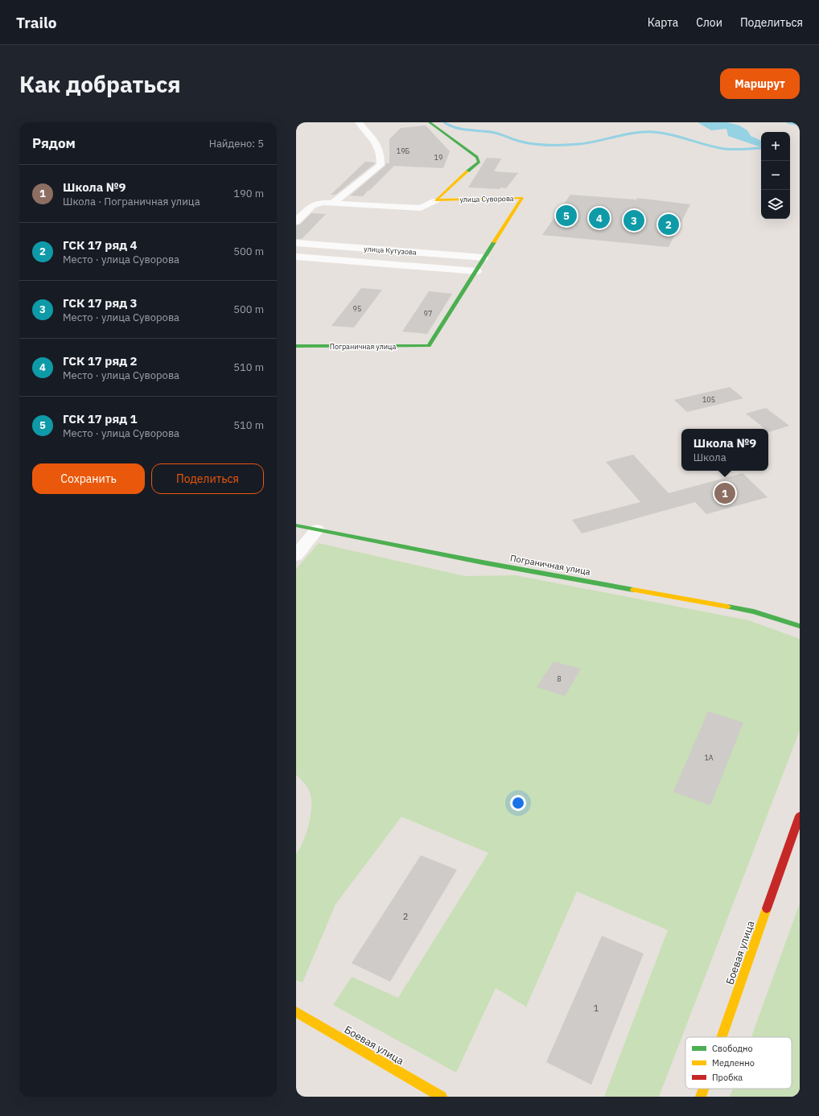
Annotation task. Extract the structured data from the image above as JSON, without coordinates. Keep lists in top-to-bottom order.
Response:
{
  "streets": {
    "street": [
      "улица Суворова",
      "улица Кутузова",
      "Пограничная улица",
      "Боевая улица"
    ]
  },
  "crossings": [
    ["улица Суворова", "улица Кутузова"],
    ["улица Суворова", "Пограничная улица"]
  ],
  "house_numbers": [
    "19Б",
    "19",
    "95",
    "97",
    "105",
    "8",
    "1А",
    "2",
    "1"
  ],
  "legend": ["Свободно", "Медленно", "Пробка"],
  "page": {
    "header": "Trailo",
    "nav": ["Карта", "Слои", "Поделиться"],
    "buttons": [
      "Маршрут",
      ["Сохранить", "Поделиться"]
    ],
    "title": "Как добраться",
    "heading": ["Рядом", "Найдено: 5"],
    "map_buttons": ["+", "−"],
    "list": [
      {
        "mark": "1",
        "name": "Школа №9",
        "note": "Школа · Пограничная улица",
        "value": "190 m"
      },
      {
        "mark": "2",
        "name": "ГСК 17 ряд 4",
        "note": "Место · улица Суворова",
        "value": "500 m"
      },
      {
        "mark": "3",
        "name": "ГСК 17 ряд 3",
        "note": "Место · улица Суворова",
        "value": "500 m"
      },
      {
        "mark": "4",
        "name": "ГСК 17 ряд 2",
        "note": "Место · улица Суворова",
        "value": "510 m"
      },
      {
        "mark": "5",
        "name": "ГСК 17 ряд 1",
        "note": "Место · улица Суворова",
        "value": "510 m"
      }
    ],
    "pins": [
      "5",
      "4",
      "3",
      "2",
      "1"
    ],
    "popup": ["Школа №9", "Школа"]
  }
}
